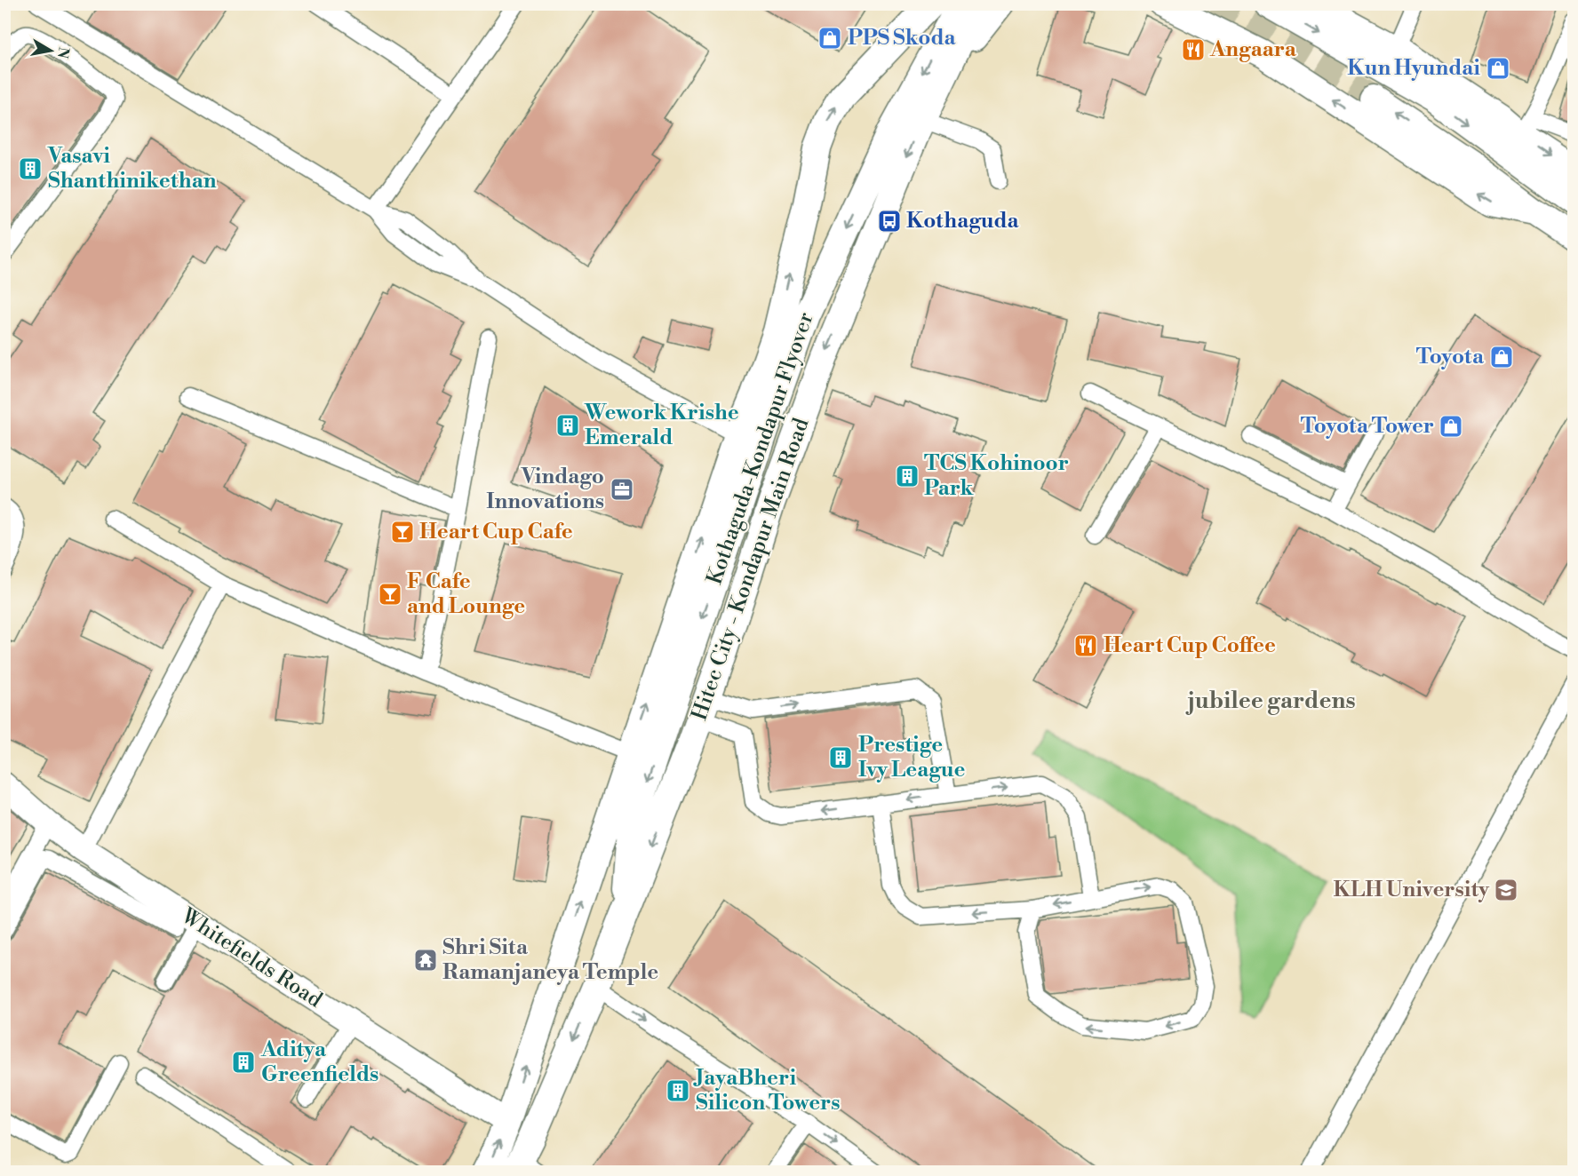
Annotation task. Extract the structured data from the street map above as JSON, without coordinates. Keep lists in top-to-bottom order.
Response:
{
  "streets": {
    "main road": ["Kothaguda-Kondapur Flyover", "Hitec City - Kondapur Main Road"],
    "street": ["Whitefields Road"]
  },
  "crossings": [
    ["Kothaguda-Kondapur Flyover", "Hitec City - Kondapur Main Road"]
  ],
  "districts": ["jubilee gardens"],
  "places": {
    "shop": [
      "PPS Skoda",
      "Kun Hyundai",
      "Toyota",
      "Toyota Tower"
    ],
    "restaurant": ["Angaara", "Heart Cup Coffee"],
    "building": [
      "Vasavi Shanthinikethan",
      "Wework Krishe Emerald",
      "TCS Kohinoor Park",
      "Prestige Ivy League",
      "Aditya Greenfields",
      "JayaBheri Silicon Towers"
    ],
    "bus stop": ["Kothaguda"],
    "office": ["Vindago Innovations"],
    "bar": ["Heart Cup Cafe", "F Cafe and Lounge"],
    "school or university": ["KLH University"],
    "temple": ["Shri Sita Ramanjaneya Temple"]
  },
  "north": "right"
}
